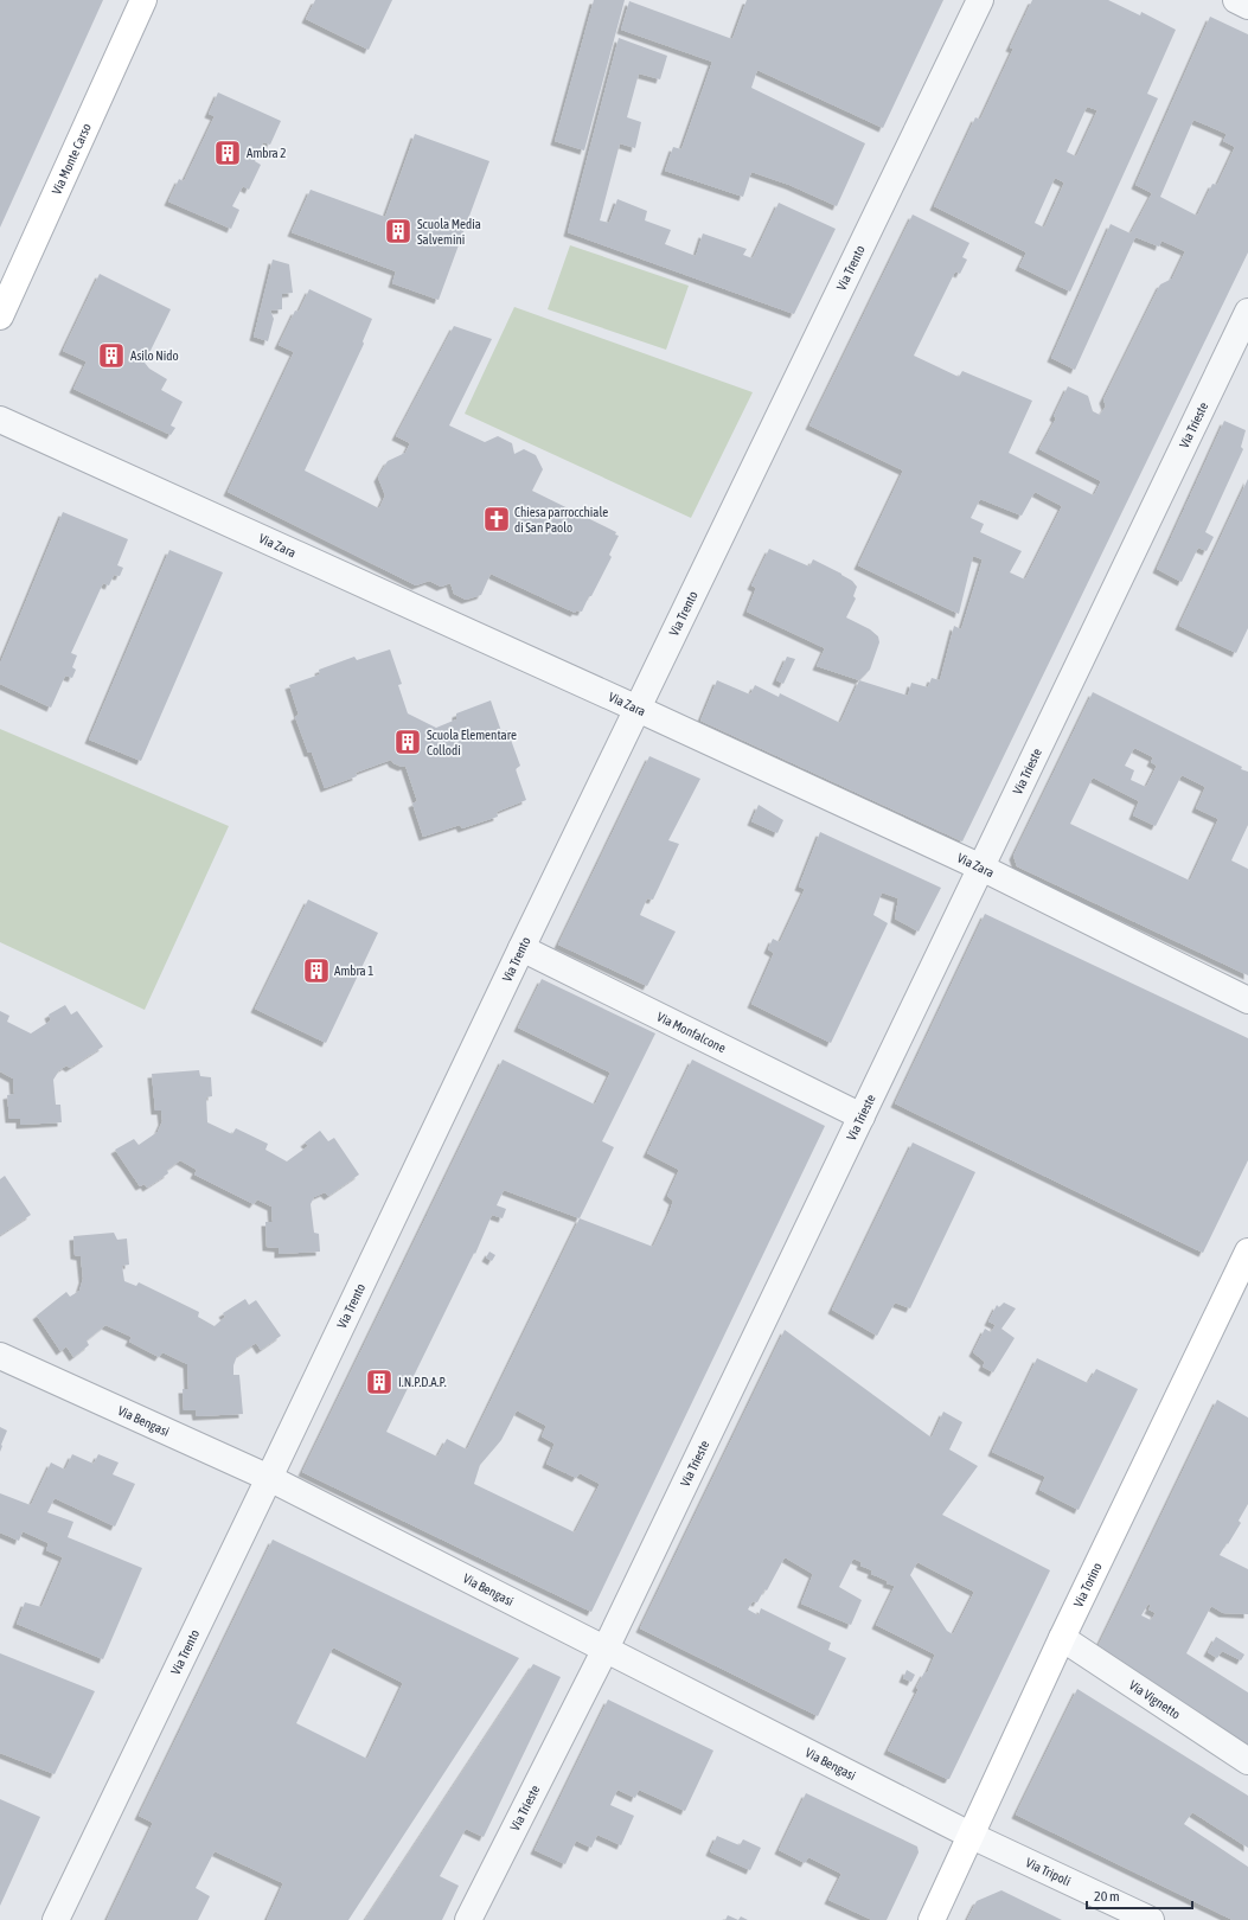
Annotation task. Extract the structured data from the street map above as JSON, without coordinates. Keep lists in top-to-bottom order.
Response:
{
  "streets": {
    "street": [
      "Via Monte Carso",
      "Via Trento",
      "Via Trieste",
      "Via Zara",
      "Via Monfalcone",
      "Via Bengasi",
      "Via Torino",
      "Via Vignetto",
      "Via Tripoli"
    ]
  },
  "crossings": [
    ["Via Trento", "Via Zara"],
    ["Via Trento", "Via Monfalcone"],
    ["Via Trento", "Via Bengasi"],
    ["Via Trieste", "Via Zara"],
    ["Via Trieste", "Via Monfalcone"],
    ["Via Trieste", "Via Bengasi"],
    ["Via Bengasi", "Via Torino"],
    ["Via Bengasi", "Via Tripoli"],
    ["Via Torino", "Via Vignetto"],
    ["Via Torino", "Via Tripoli"]
  ],
  "places": {
    "building": [
      "Ambra 2",
      "Scuola Media Salvemini",
      "Asilo Nido",
      "Scuola Elementare Collodi",
      "Ambra 1",
      "I.N.P.D.A.P."
    ],
    "church": ["Chiesa parrocchiale di San Paolo"]
  },
  "scale_bar": "20 m"
}
